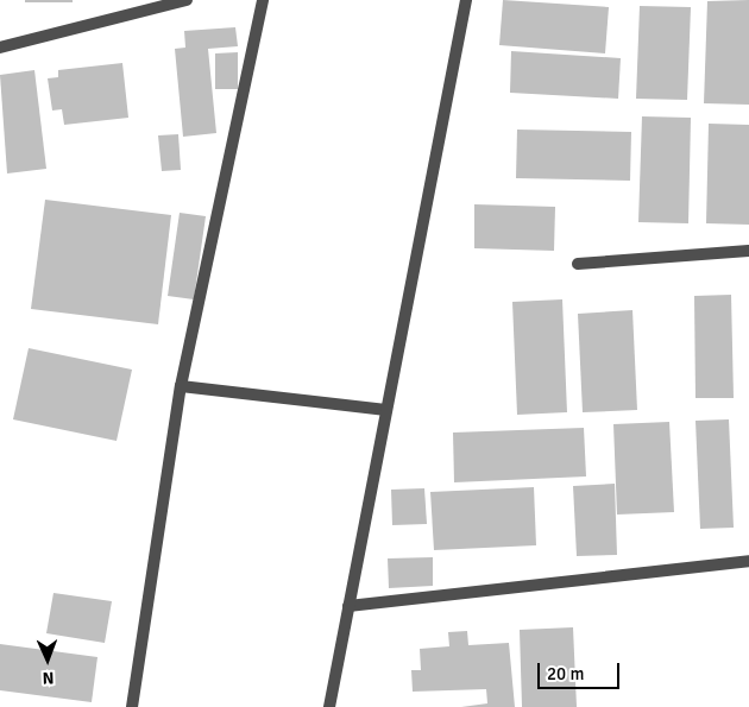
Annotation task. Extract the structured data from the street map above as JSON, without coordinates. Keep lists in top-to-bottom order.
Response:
{
  "scale_bar": "20 m",
  "north": "bottom"
}
